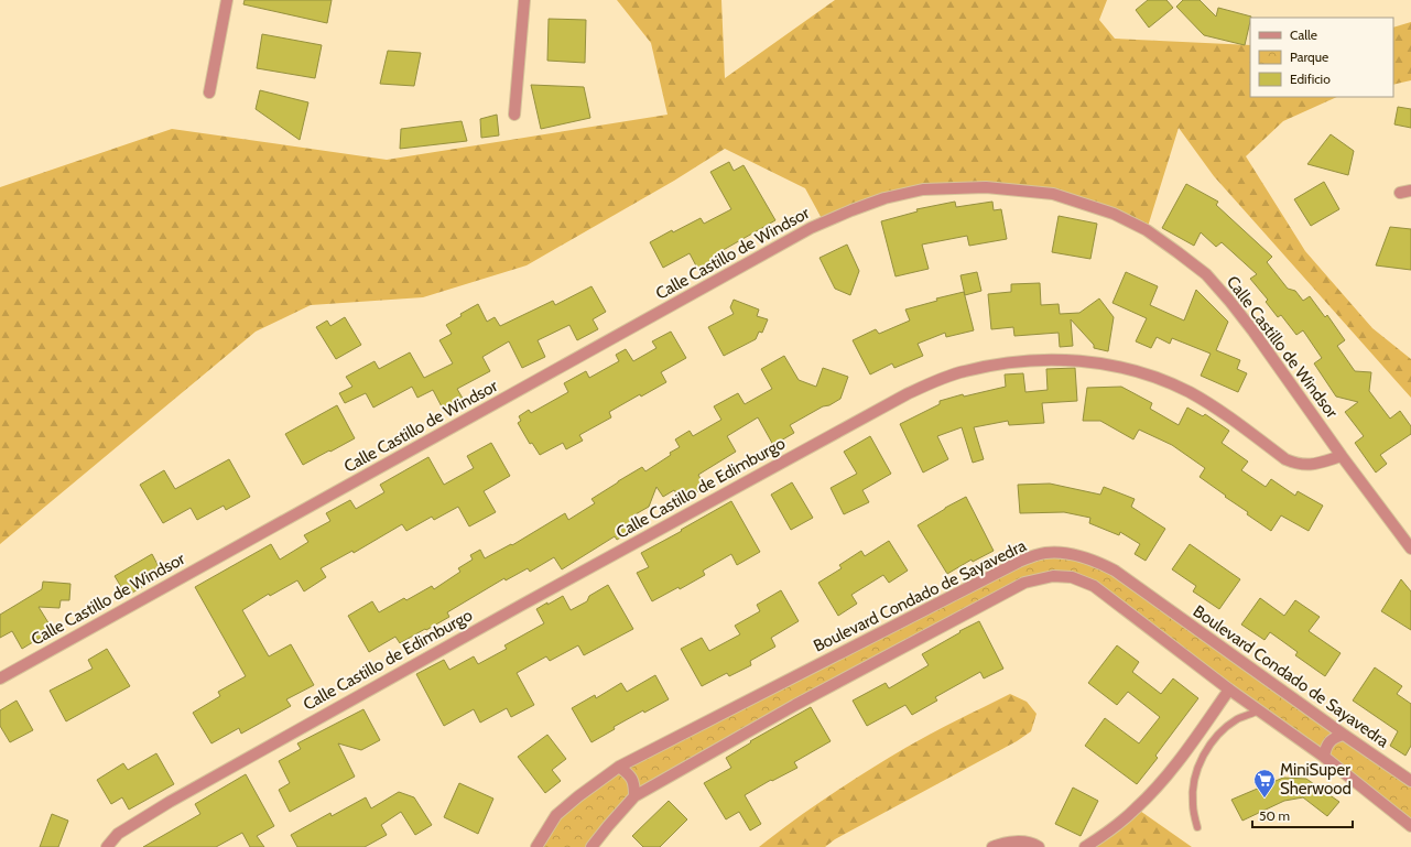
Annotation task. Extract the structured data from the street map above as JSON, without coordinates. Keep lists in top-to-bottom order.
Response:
{
  "streets": {
    "street": ["Calle Castillo de Windsor", "Calle Castillo de Edimburgo", "Boulevard Condado de Sayavedra"]
  },
  "crossings": [
    ["Calle Castillo de Windsor", "Calle Castillo de Edimburgo"]
  ],
  "places": {
    "supermarket": ["MiniSuper Sherwood"]
  },
  "legend": ["Calle", "Parque", "Edificio"],
  "scale_bar": "50 m"
}
